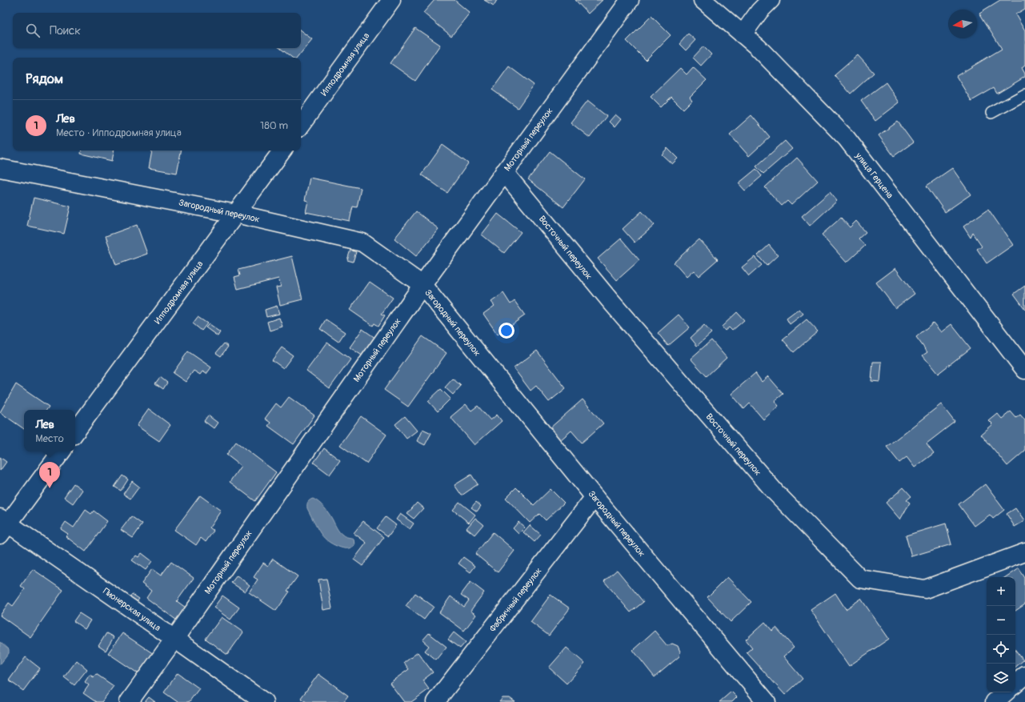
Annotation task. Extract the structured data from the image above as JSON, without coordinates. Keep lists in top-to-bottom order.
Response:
{
  "streets": {
    "street": [
      "Ипподромная улица",
      "Моторный переулок",
      "улица Герцена",
      "Загородный переулок",
      "Восточный переулок",
      "Фабричный переулок",
      "Пионерская улица"
    ]
  },
  "crossings": [
    ["Ипподромная улица", "Загородный переулок"],
    ["Моторный переулок", "Загородный переулок"],
    ["Моторный переулок", "Восточный переулок"],
    ["Моторный переулок", "Пионерская улица"],
    ["Загородный переулок", "Фабричный переулок"]
  ],
  "north": "left",
  "page": {
    "search": "Поиск",
    "heading": "Рядом",
    "list": [
      {
        "mark": "1",
        "name": "Лев",
        "note": "Место · Ипподромная улица",
        "value": "180 m"
      }
    ],
    "popup": ["Лев", "Место"],
    "pins": "1",
    "map_buttons": ["+", "−"]
  }
}
